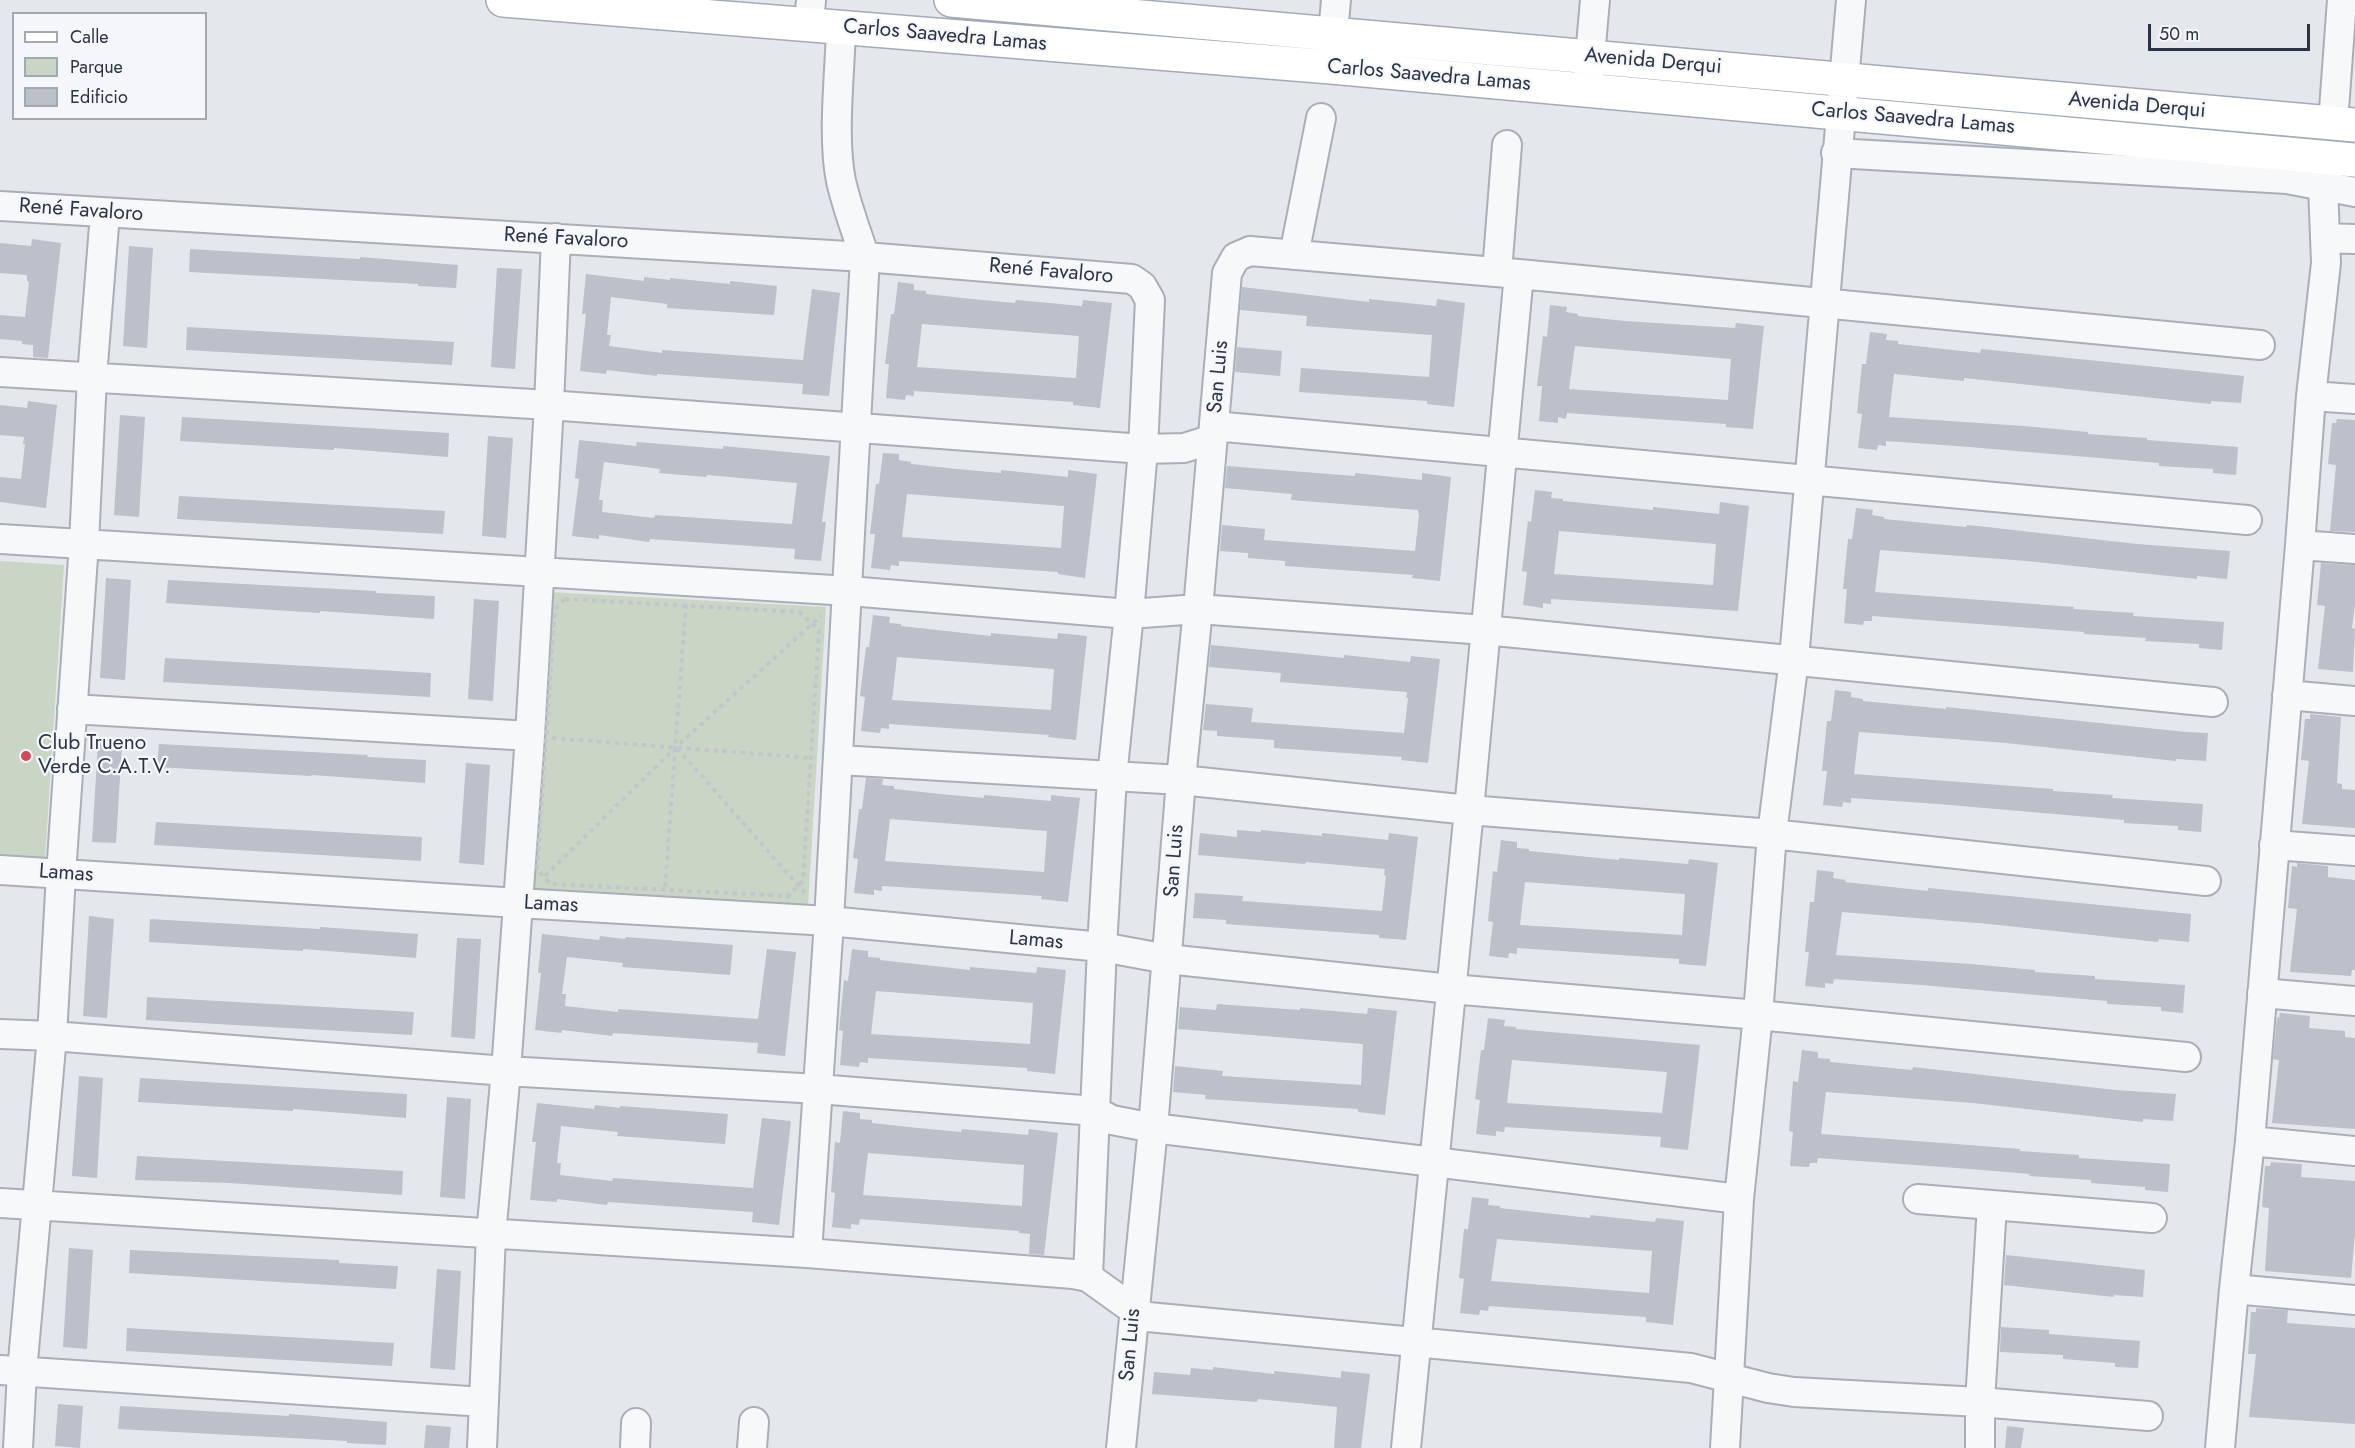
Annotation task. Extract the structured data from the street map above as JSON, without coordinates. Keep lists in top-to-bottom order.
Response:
{
  "streets": {
    "main road": ["Carlos Saavedra Lamas", "Avenida Derqui"],
    "street": ["René Favaloro", "San Luis", "Lamas"]
  },
  "crossings": [
    ["San Luis", "Lamas"]
  ],
  "places": ["Club Trueno Verde C.A.T.V."],
  "legend": ["Calle", "Parque", "Edificio"],
  "scale_bar": "50 m"
}
